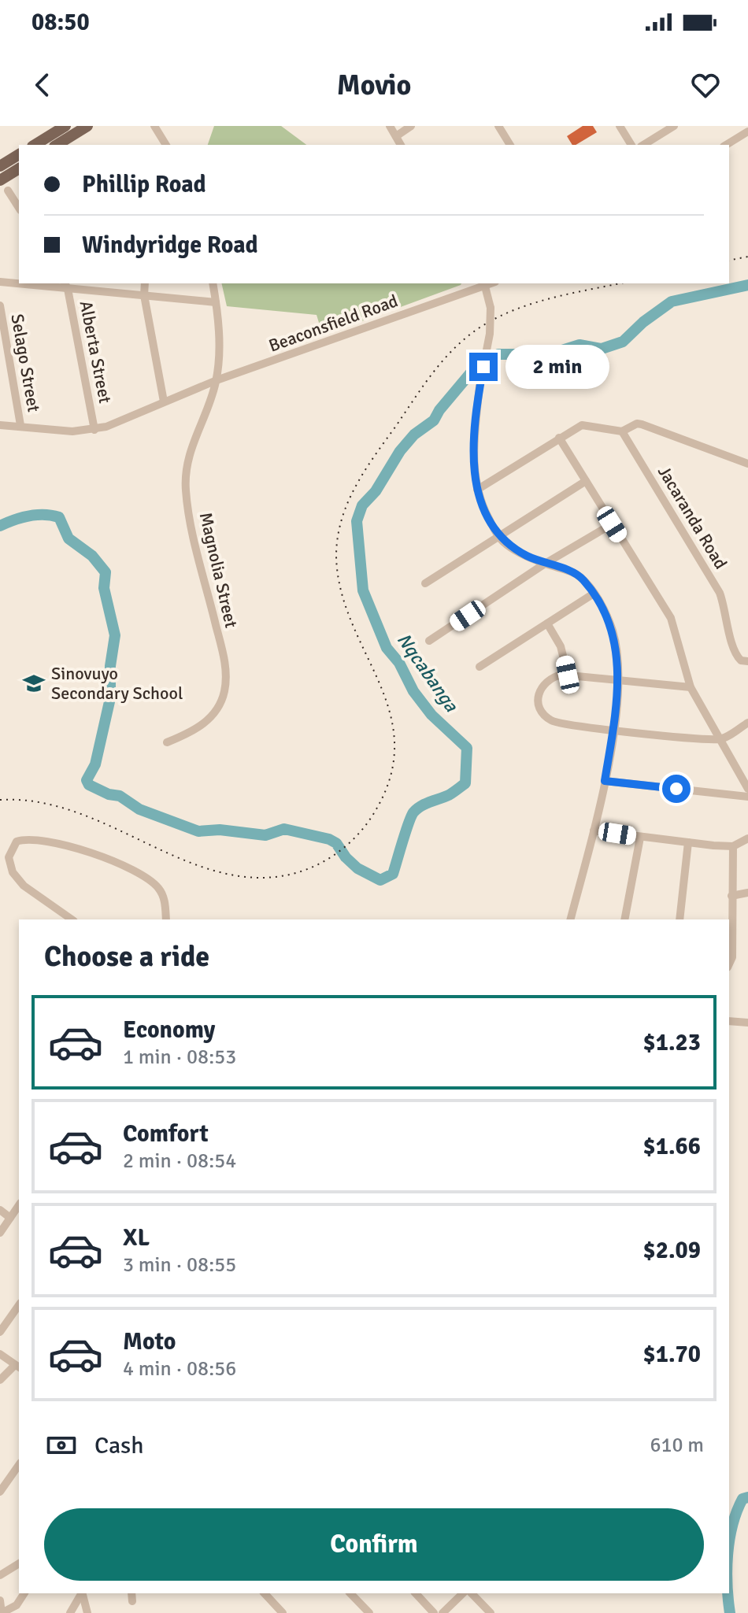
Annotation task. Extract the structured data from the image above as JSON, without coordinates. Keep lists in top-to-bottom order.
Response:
{
  "streets": {
    "street": [
      "Beaconsfield Road",
      "Alberta Street",
      "Selago Street",
      "Jacaranda Road",
      "Magnolia Street"
    ]
  },
  "crossings": [
    ["Beaconsfield Road", "Alberta Street"],
    ["Beaconsfield Road", "Magnolia Street"]
  ],
  "water": ["Nqcabanga"],
  "places": {
    "school or university": ["Sinovuyo Secondary School"]
  },
  "page": {
    "status": "08:50",
    "header": "Movio",
    "banner": ["Phillip Road", "Windyridge Road"],
    "bubble": "2 min",
    "heading": "Choose a ride",
    "list": [
      {
        "name": "Economy",
        "note": "1 min · 08:53",
        "value": "$1.23"
      },
      {
        "name": "Comfort",
        "note": "2 min · 08:54",
        "value": "$1.66"
      },
      {
        "name": "XL",
        "note": "3 min · 08:55",
        "value": "$2.09"
      },
      {
        "name": "Moto",
        "note": "4 min · 08:56",
        "value": "$1.70"
      }
    ],
    "pay": ["Cash", "610 m"],
    "buttons": "Confirm"
  }
}
